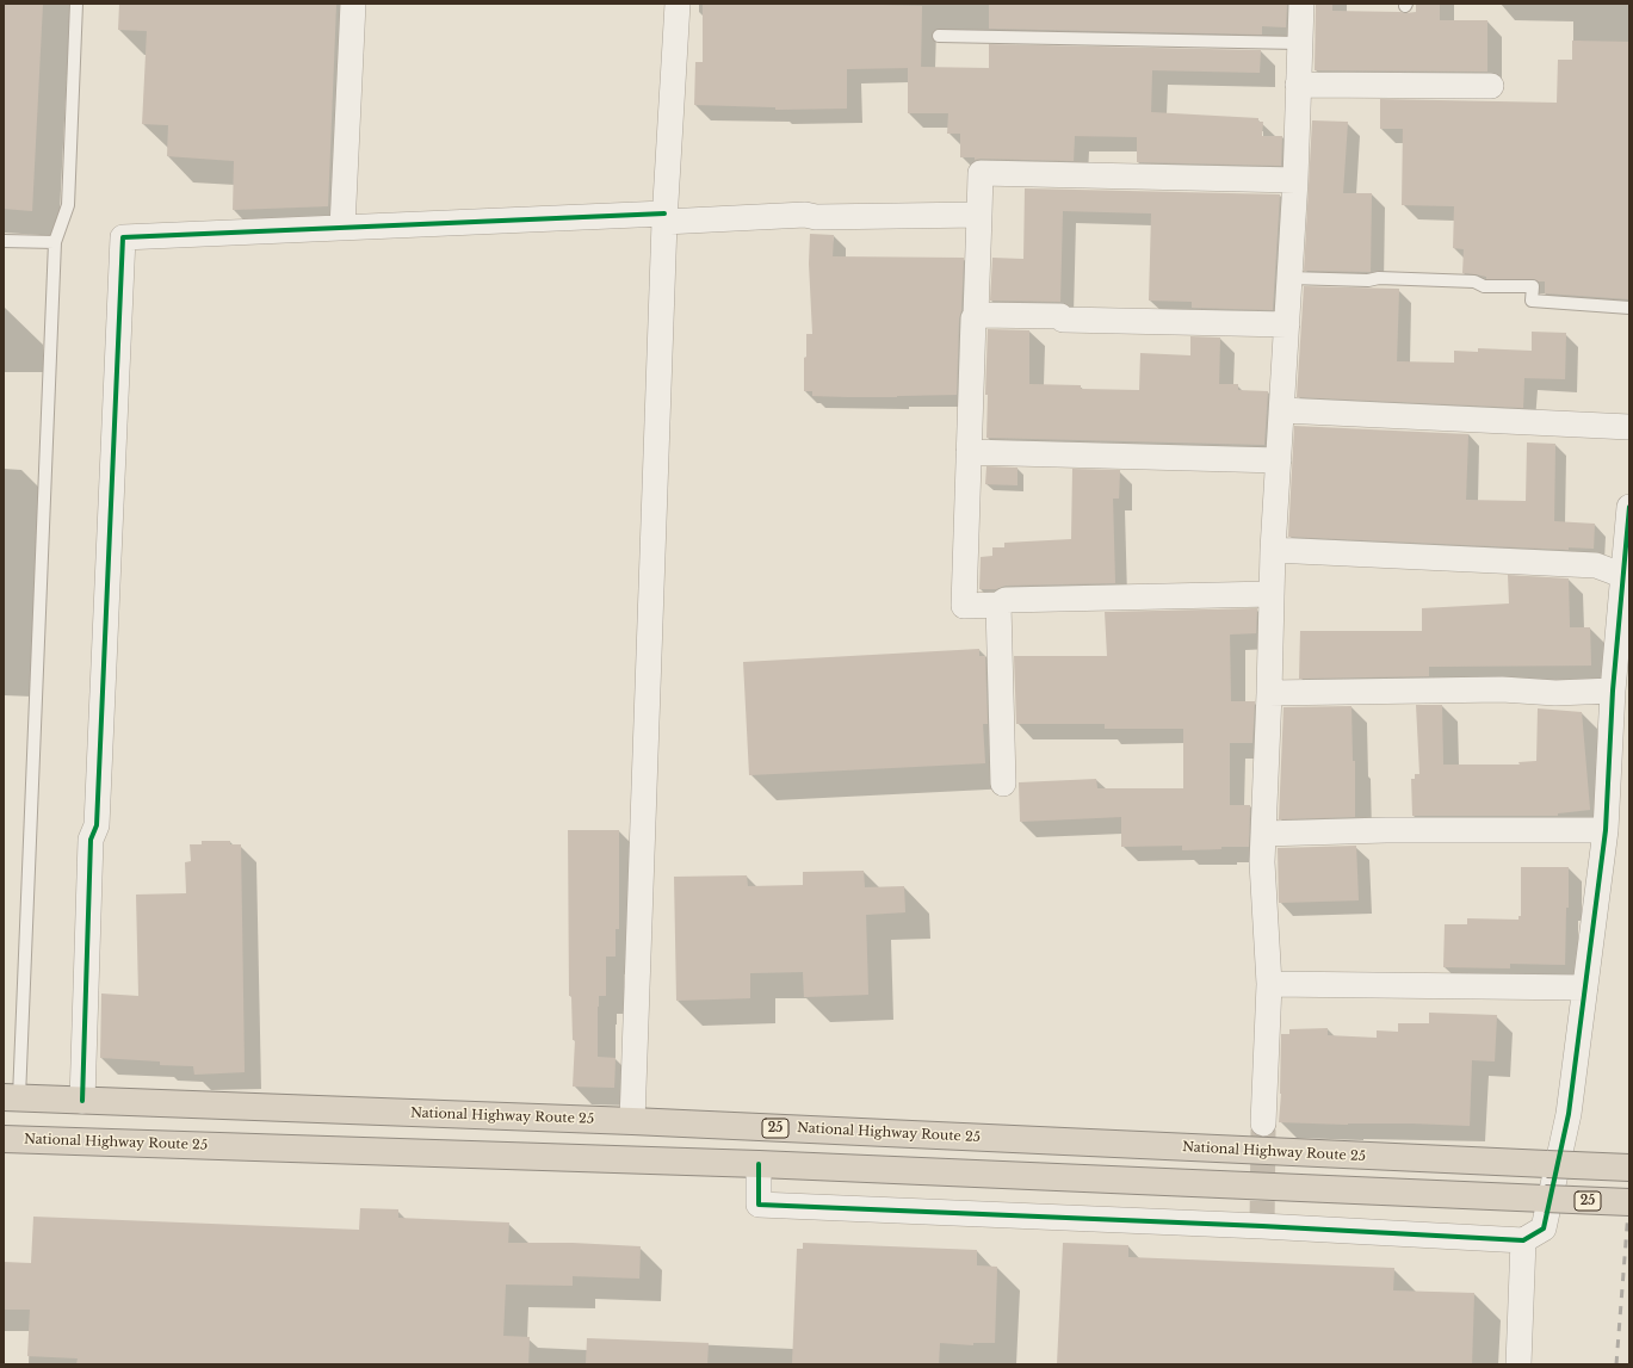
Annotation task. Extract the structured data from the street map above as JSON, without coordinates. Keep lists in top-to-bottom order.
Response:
{
  "streets": {
    "highway": ["National Highway Route 25", "25"]
  }
}
